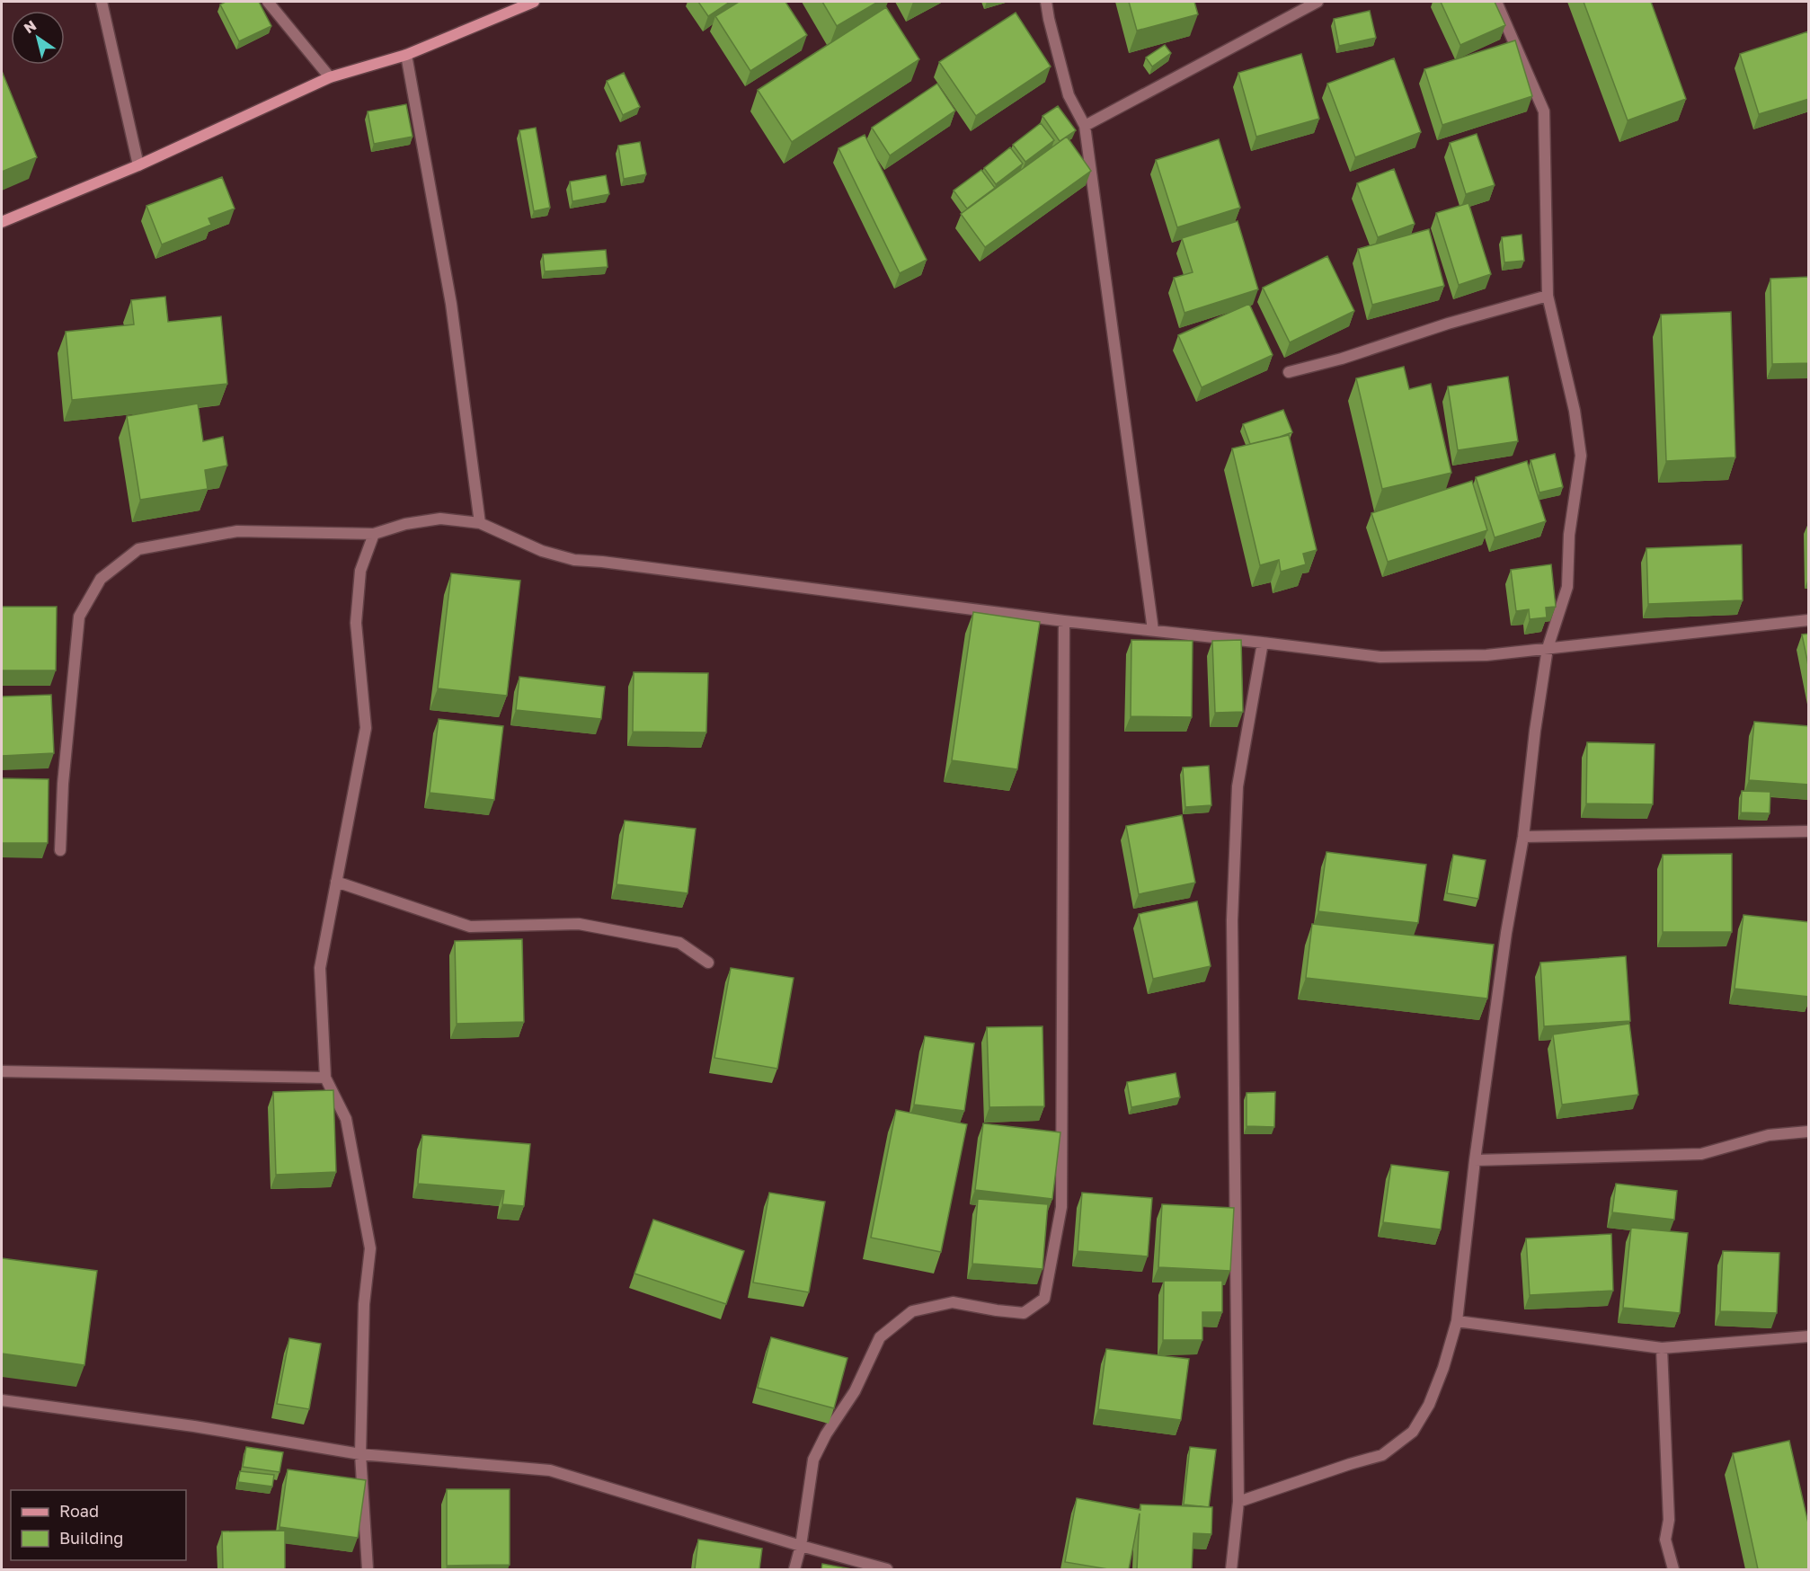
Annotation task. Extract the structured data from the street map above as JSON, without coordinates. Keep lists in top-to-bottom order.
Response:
{
  "legend": ["Road", "Building"],
  "north": "top left"
}
